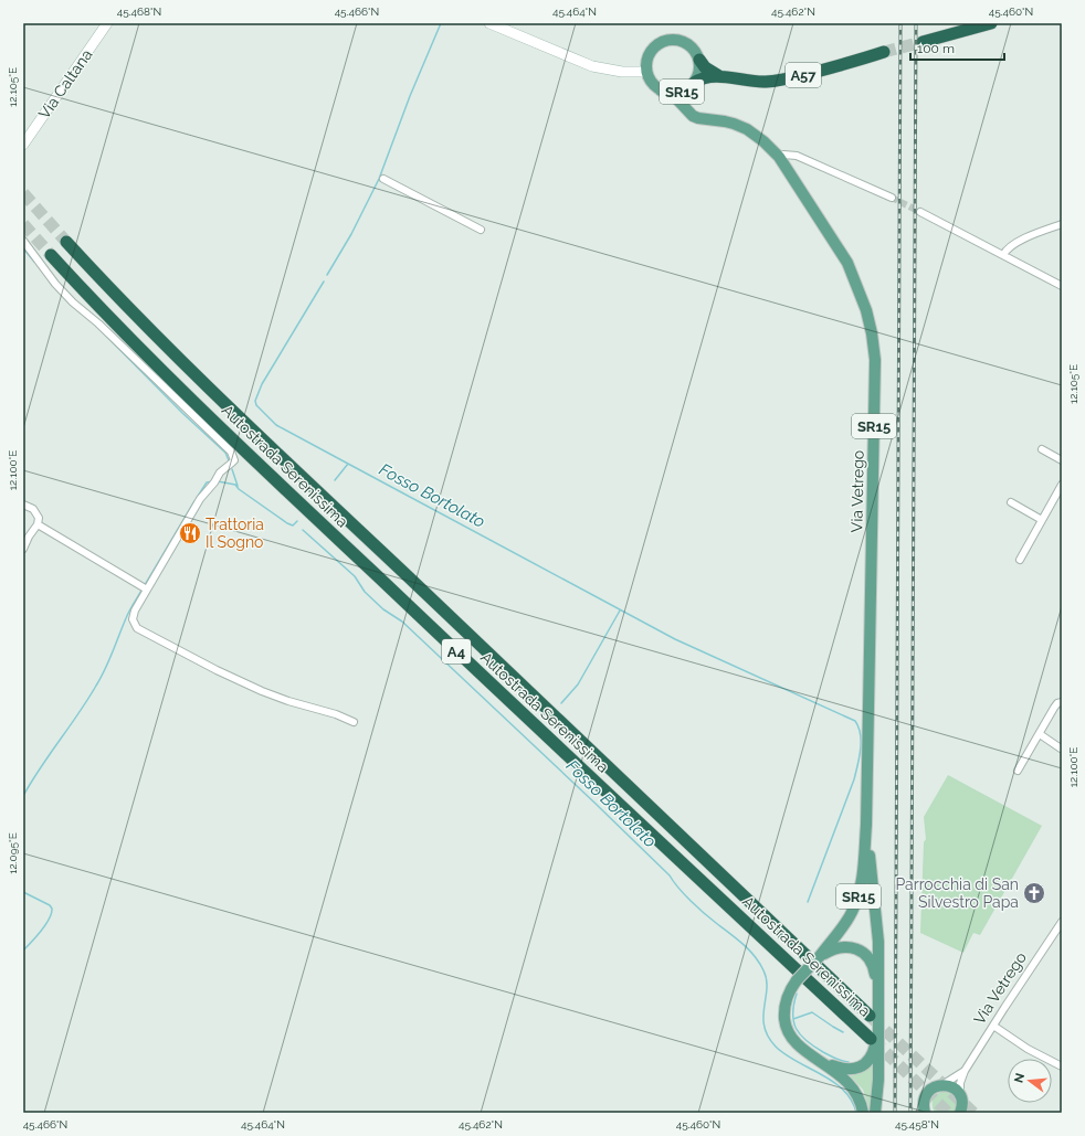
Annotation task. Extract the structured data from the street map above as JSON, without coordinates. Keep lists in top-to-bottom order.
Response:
{
  "streets": {
    "highway": ["A57", "Autostrada Serenissima", "A4"],
    "main road": ["Via Caltana", "SR15", "Via Vetrego"]
  },
  "crossings": [
    ["A57", "SR15"],
    ["A57", "Via Vetrego"],
    ["SR15", "Autostrada Serenissima"],
    ["SR15", "Via Vetrego"],
    ["Autostrada Serenissima", "Via Vetrego"]
  ],
  "water": ["Fosso Bortolato"],
  "places": {
    "restaurant": ["Trattoria Il Sogno"],
    "church": ["Parrocchia di San Silvestro Papa"]
  },
  "scale_bar": "100 m",
  "north": "left",
  "coordinates": [
    "45.468°N",
    "45.466°N",
    "45.464°N",
    "45.462°N",
    "45.460°N",
    "12.105°E",
    "12.100°E",
    "12.095°E",
    "45.458°N"
  ]
}
